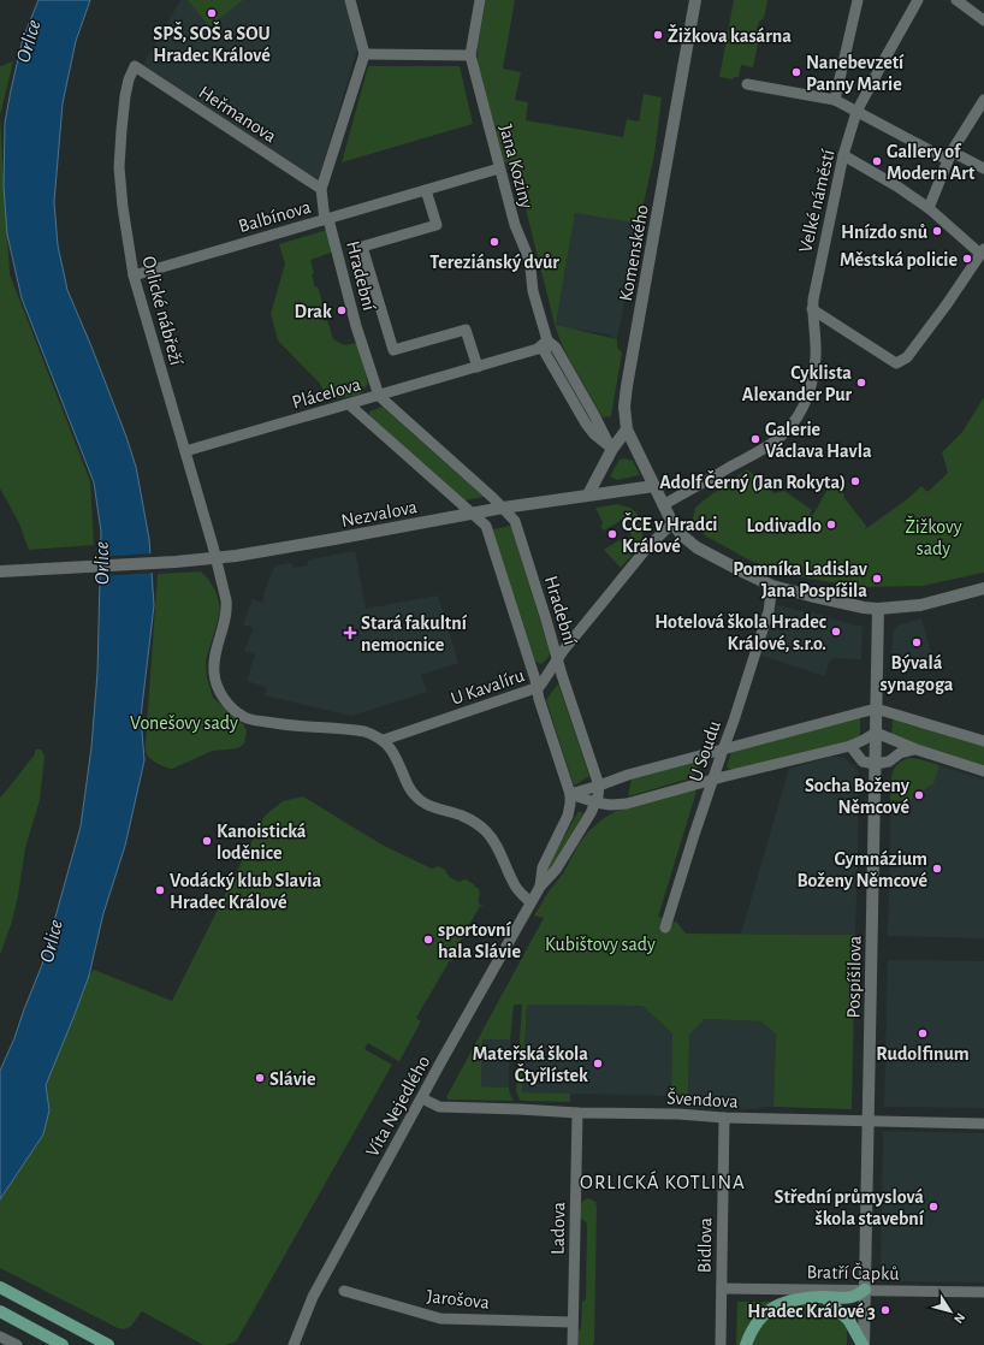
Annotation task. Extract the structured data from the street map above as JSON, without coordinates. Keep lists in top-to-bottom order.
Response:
{
  "streets": {
    "street": [
      "Heřmanova",
      "Jana Koziny",
      "Velké náměstí",
      "Balbínova",
      "Komenského",
      "Hradební",
      "Orlické nábřeží",
      "Plácelova",
      "Nezvalova",
      "U Kavalíru",
      "U Soudu",
      "Pospíšilova",
      "Švendova",
      "Víta Nejedlého",
      "Ladova",
      "Bidlova",
      "Bratří Čapků",
      "Jarošova"
    ]
  },
  "crossings": [
    ["Heřmanova", "Hradební"],
    ["Heřmanova", "Orlické nábřeží"],
    ["Jana Koziny", "Balbínova"],
    ["Jana Koziny", "Plácelova"],
    ["Velké náměstí", "Komenského"],
    ["Balbínova", "Hradební"],
    ["Balbínova", "Orlické nábřeží"],
    ["Komenského", "Nezvalova"],
    ["Komenského", "U Kavalíru"],
    ["Komenského", "U Soudu"],
    ["Komenského", "Pospíšilova"],
    ["Hradební", "Plácelova"],
    ["Hradební", "Nezvalova"],
    ["Hradební", "U Kavalíru"],
    ["Hradební", "Víta Nejedlého"],
    ["Orlické nábřeží", "Plácelova"],
    ["Orlické nábřeží", "Nezvalova"],
    ["Pospíšilova", "Švendova"],
    ["Pospíšilova", "Bratří Čapků"],
    ["Švendova", "Víta Nejedlého"],
    ["Švendova", "Ladova"],
    ["Švendova", "Bidlova"],
    ["Ladova", "Jarošova"],
    ["Bidlova", "Bratří Čapků"]
  ],
  "districts": ["ORLICKÁ KOTLINA"],
  "water": ["Orlice"],
  "parks": ["Žižkovy sady", "Vonešovy sady", "Kubištovy sady"],
  "places": {
    "other": [
      "SPŠ, SOŠ a SOU Hradec Králové",
      "Žižkova kasárna",
      "Nanebevzetí Panny Marie",
      "Gallery of Modern Art",
      "Hnízdo snů",
      "Tereziánský dvůr",
      "Městská policie",
      "Drak",
      "Cyklista Alexander Pur",
      "Galerie Václava Havla",
      "Adolf Černý (Jan Rokyta)",
      "Lodivadlo",
      "ČCE v Hradci Králové",
      "Pomníka Ladislav Jana Pospíšila",
      "Hotelová škola Hradec Králové, s.r.o.",
      "Bývalá synagoga",
      "Socha Boženy Němcové",
      "Kanoistická loděnice",
      "Gymnázium Boženy Němcové",
      "Vodácký klub Slavia Hradec Králové",
      "sportovní hala Slávie",
      "Rudolfinum",
      "Mateřská škola Čtyřlístek",
      "Slávie",
      "Střední průmyslová škola stavební",
      "Hradec Králové 3"
    ],
    "health": ["Stará fakultní nemocnice"]
  },
  "north": "bottom right"
}
